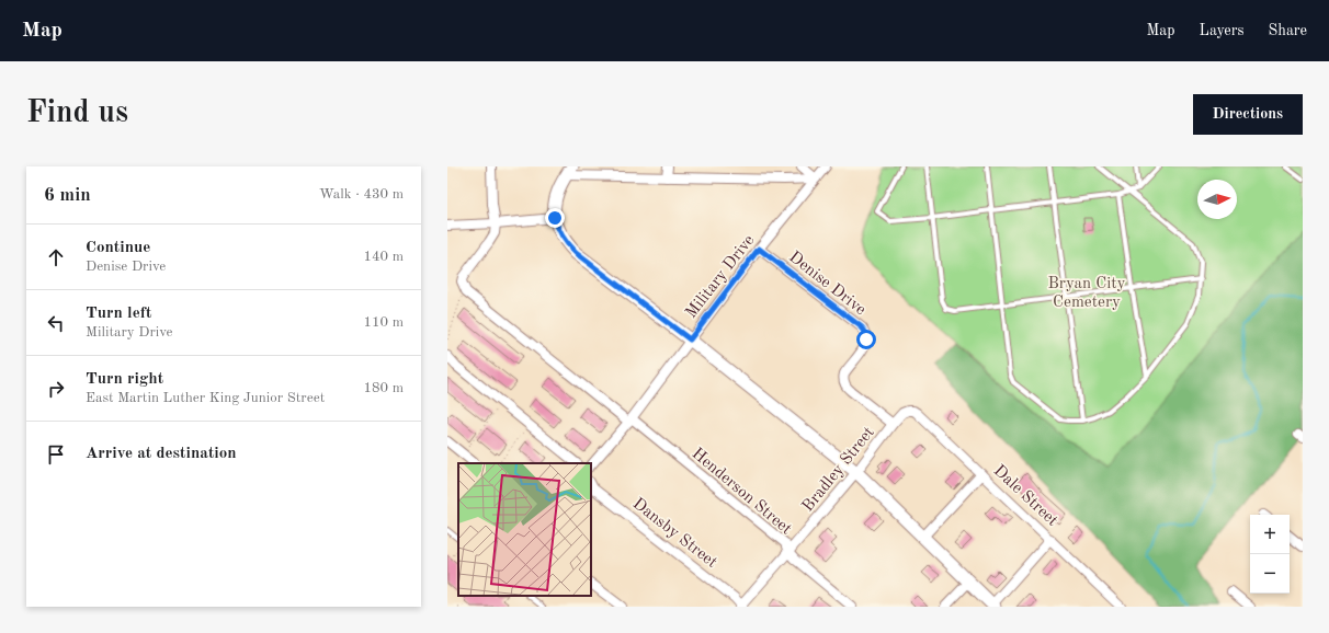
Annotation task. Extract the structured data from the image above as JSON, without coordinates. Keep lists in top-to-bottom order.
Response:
{
  "streets": {
    "street": [
      "Military Drive",
      "Denise Drive",
      "Bradley Street",
      "Henderson Street",
      "Dale Street",
      "Dansby Street"
    ]
  },
  "crossings": [
    ["Military Drive", "Denise Drive"],
    ["Military Drive", "Henderson Street"],
    ["Denise Drive", "Bradley Street"],
    ["Bradley Street", "Henderson Street"],
    ["Bradley Street", "Dale Street"],
    ["Bradley Street", "Dansby Street"]
  ],
  "parks": ["Bryan City Cemetery"],
  "north": "right",
  "page": {
    "header": "Map",
    "nav": ["Map", "Layers", "Share"],
    "buttons": "Directions",
    "title": "Find us",
    "heading": ["6 min", "Walk · 430 m"],
    "list": [
      ["Continue", "Denise Drive", "140 m"],
      ["Turn left", "Military Drive", "110 m"],
      ["Turn right", "East Martin Luther King Junior Street", "180 m"],
      "Arrive at destination"
    ],
    "map_buttons": ["+", "−"]
  }
}
